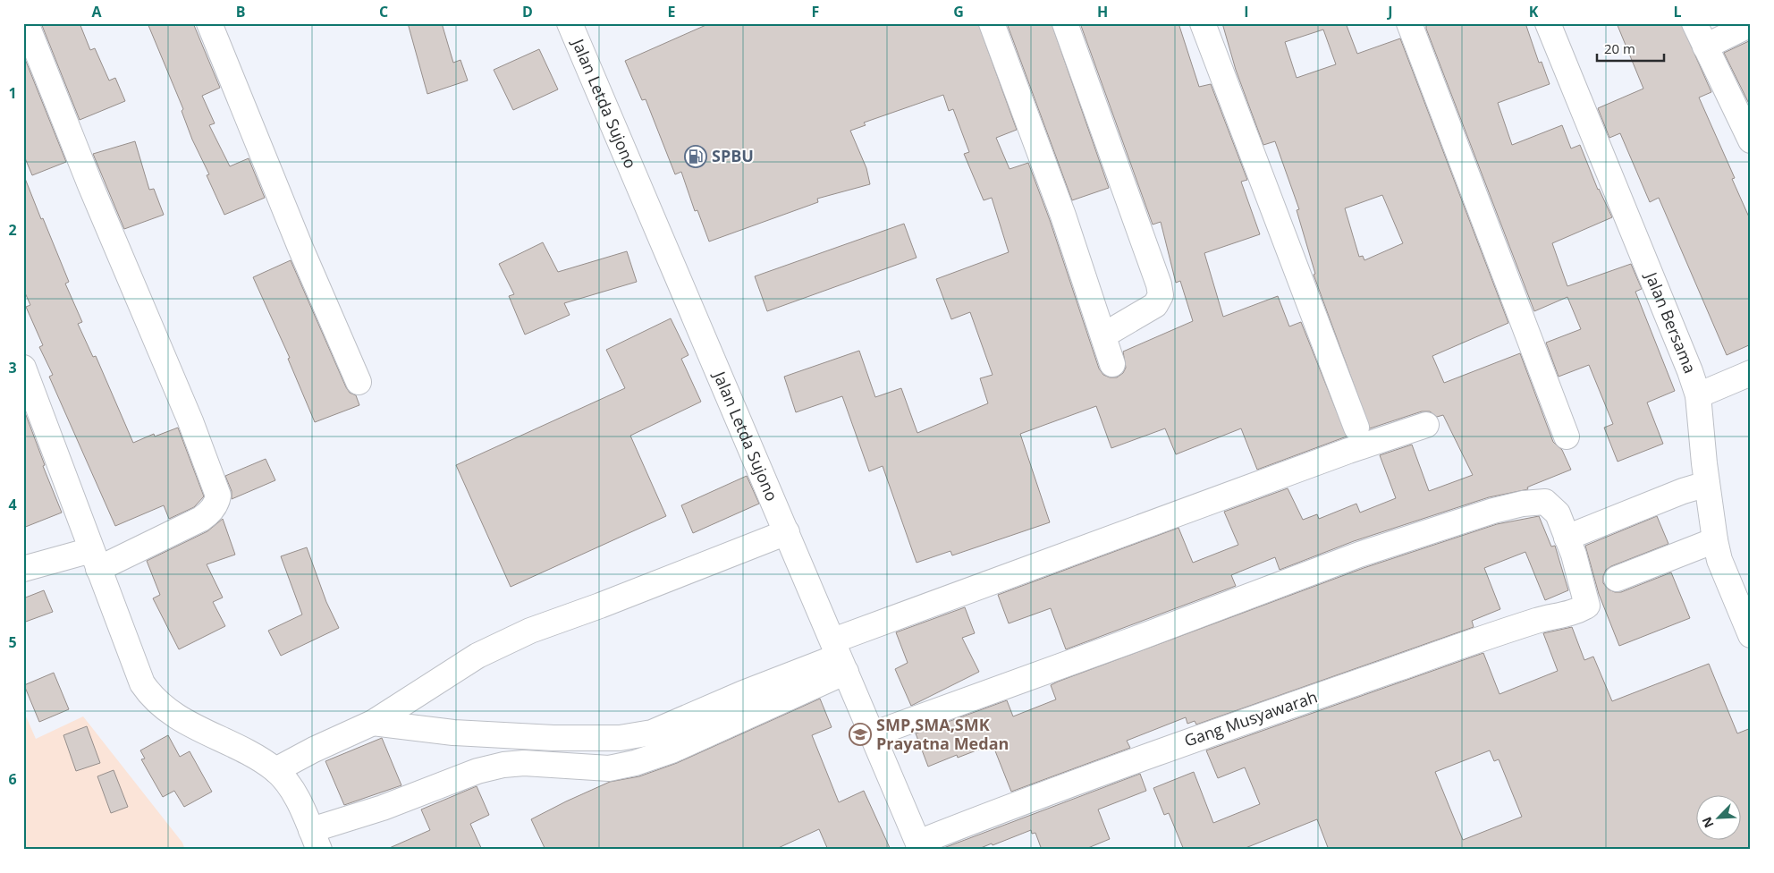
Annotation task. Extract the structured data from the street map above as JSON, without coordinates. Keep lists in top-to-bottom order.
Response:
{
  "streets": {
    "main road": ["Jalan Letda Sujono", "Jalan Bersama", "Gang Musyawarah"]
  },
  "crossings": [
    ["Jalan Letda Sujono", "Gang Musyawarah"]
  ],
  "places": {
    "fuel station": ["SPBU"],
    "school or university": ["SMP,SMA,SMK Prayatna Medan"]
  },
  "scale_bar": "20 m",
  "north": "bottom left",
  "grid": {
    "columns": [
      "A",
      "B",
      "C",
      "D",
      "E",
      "F",
      "G",
      "H",
      "I",
      "J",
      "K",
      "L"
    ],
    "rows": [
      "1",
      "2",
      "3",
      "4",
      "5",
      "6"
    ]
  }
}
